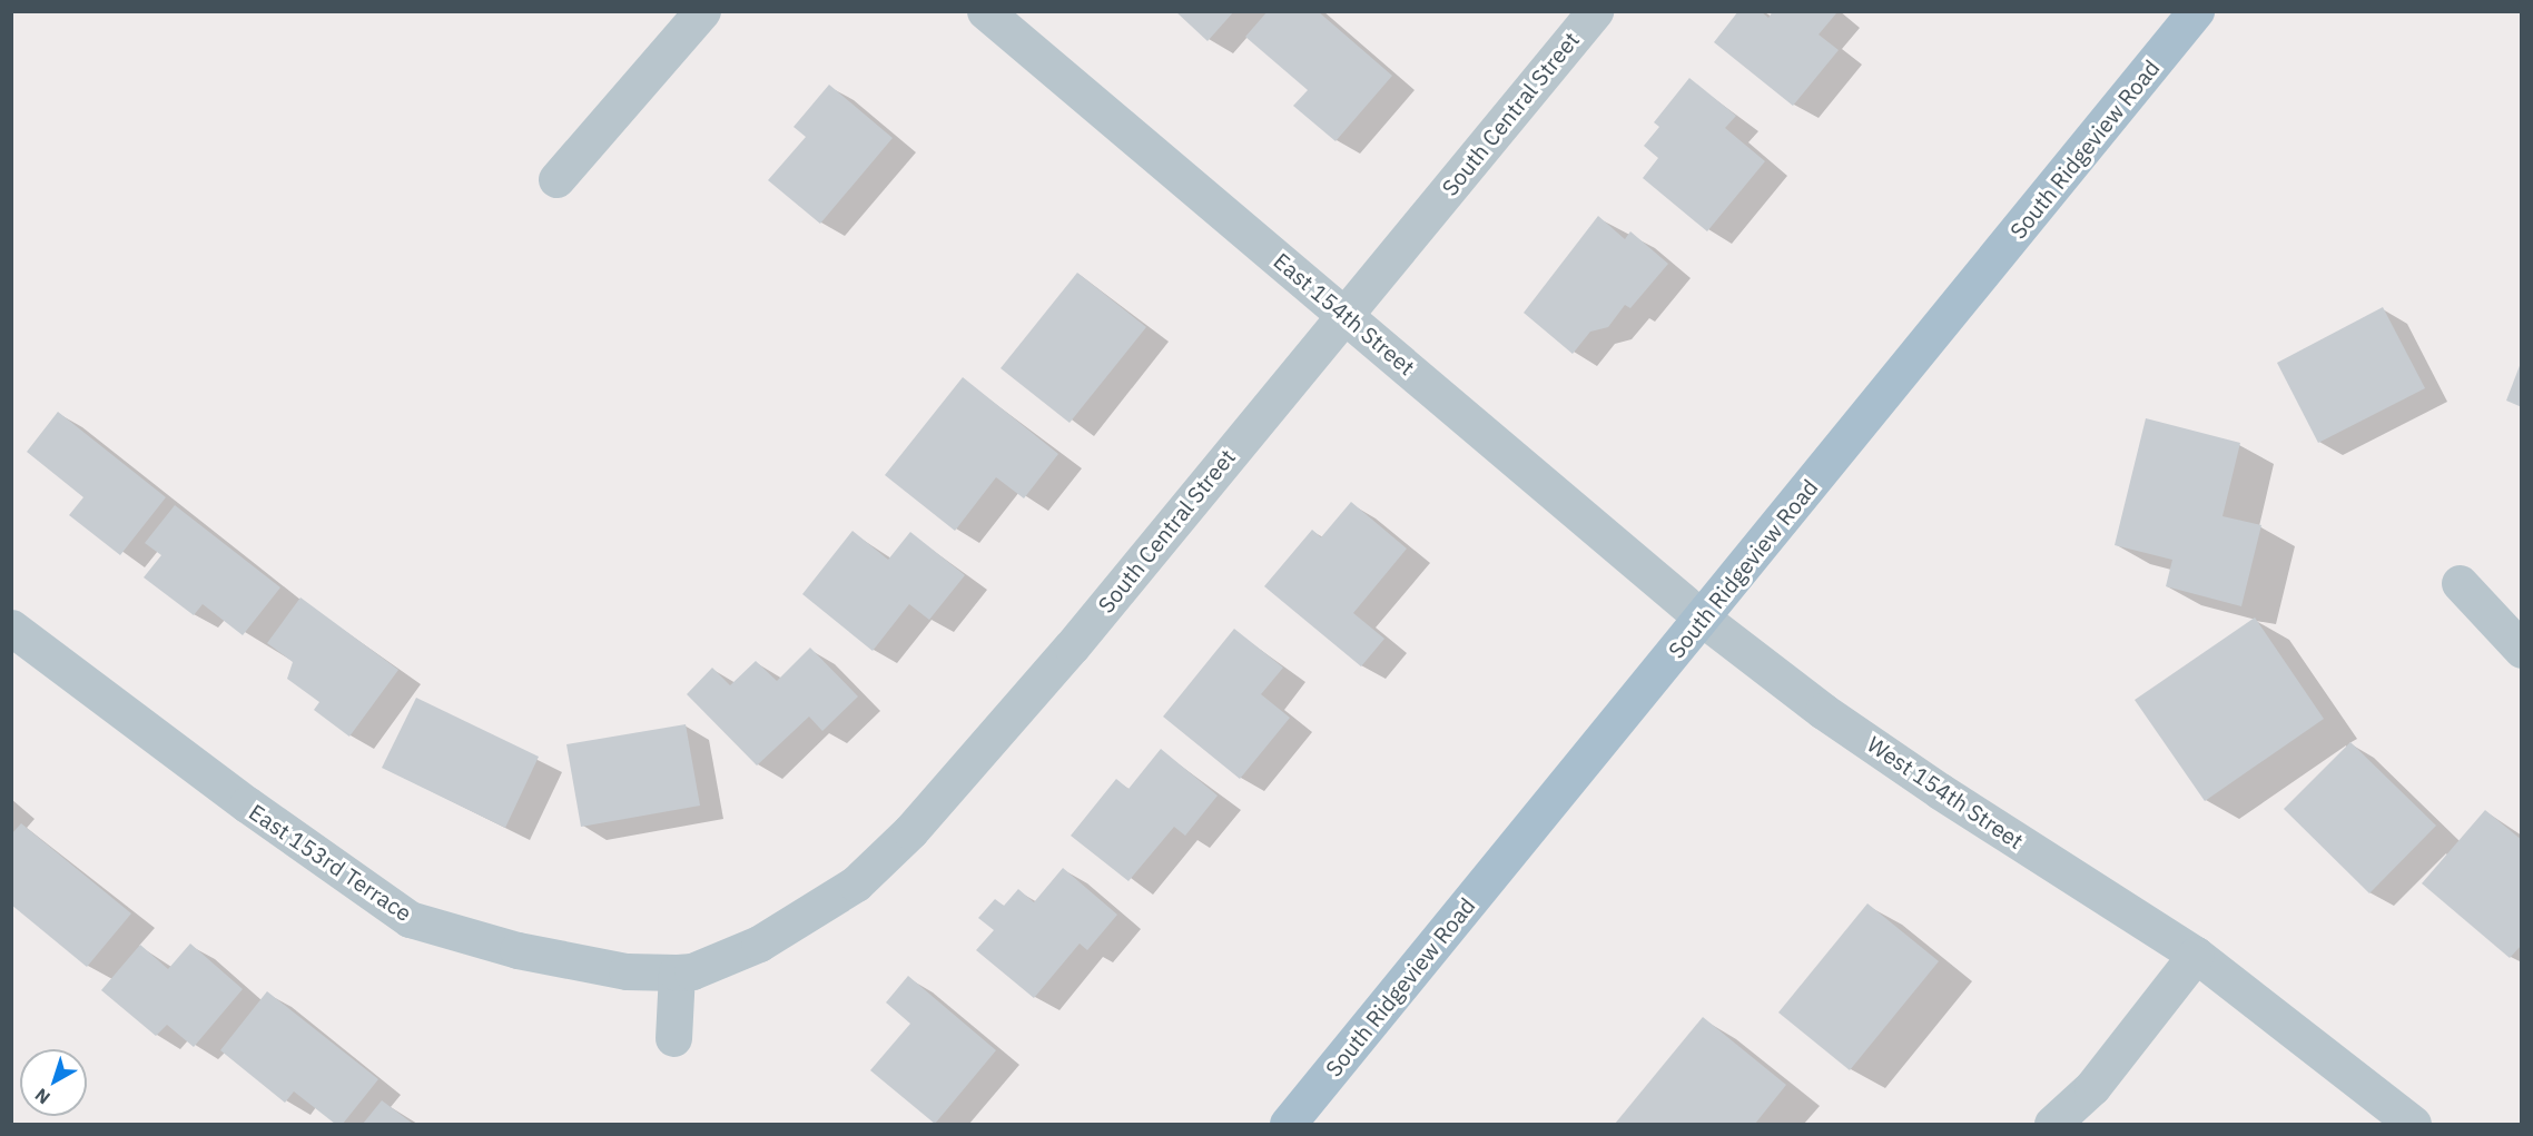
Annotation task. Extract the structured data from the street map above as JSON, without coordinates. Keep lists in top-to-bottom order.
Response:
{
  "streets": {
    "main road": ["South Ridgeview Road"],
    "street": [
      "South Central Street",
      "East 154th Street",
      "West 154th Street",
      "East 153rd Terrace"
    ]
  },
  "crossings": [
    ["South Central Street", "East 154th Street"],
    ["South Central Street", "East 153rd Terrace"],
    ["South Ridgeview Road", "East 154th Street"],
    ["South Ridgeview Road", "West 154th Street"],
    ["East 154th Street", "West 154th Street"]
  ],
  "north": "bottom left"
}
